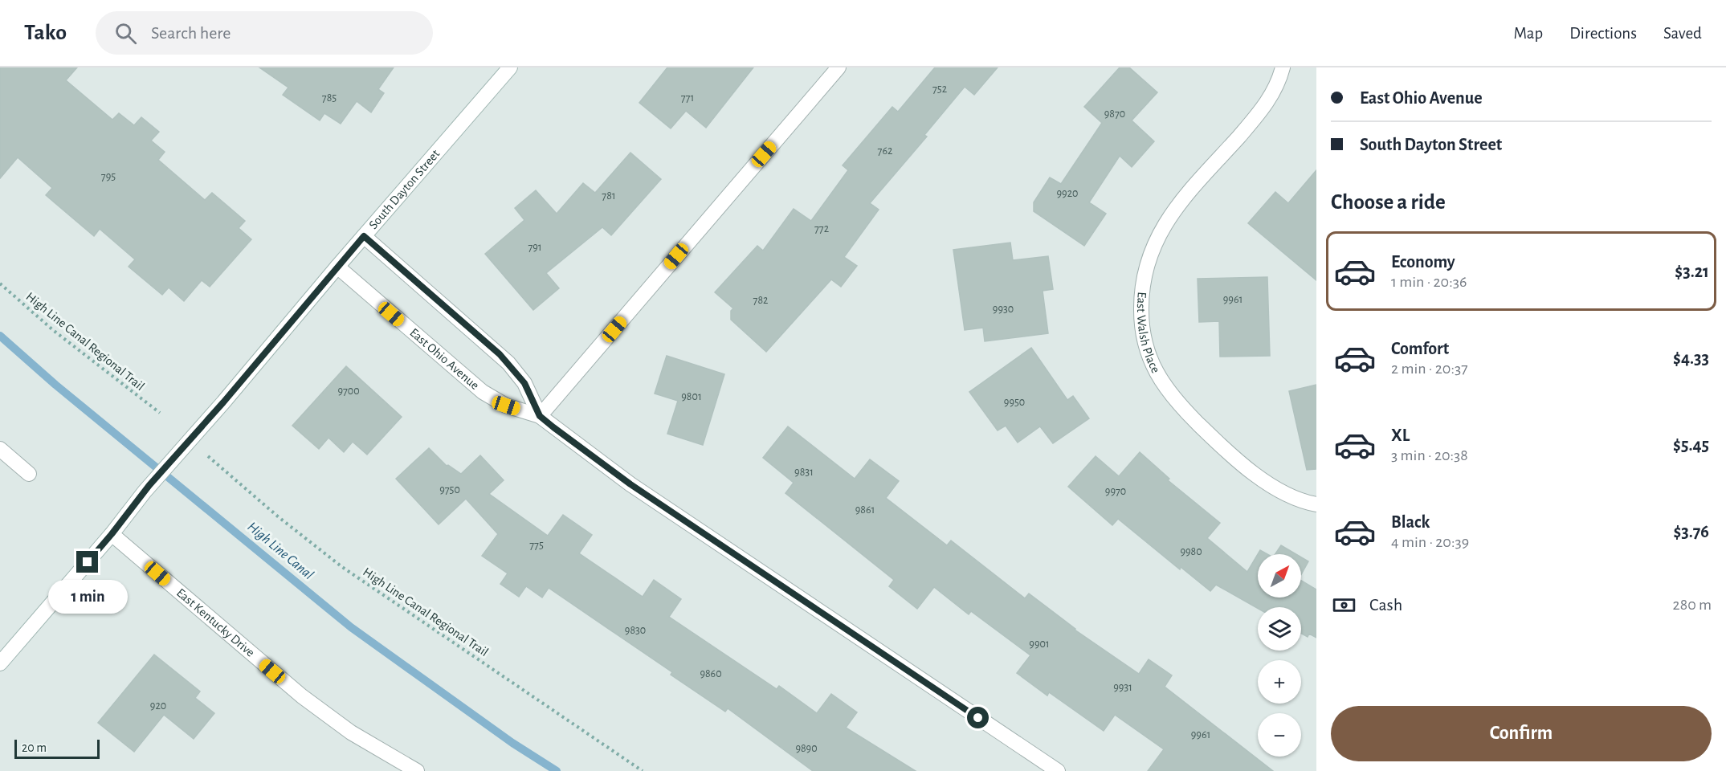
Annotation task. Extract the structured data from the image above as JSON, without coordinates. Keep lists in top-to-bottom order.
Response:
{
  "streets": {
    "street": [
      "South Dayton Street",
      "East Walsh Place",
      "East Ohio Avenue",
      "East Kentucky Drive"
    ],
    "path": ["High Line Canal Regional Trail"]
  },
  "crossings": [
    ["South Dayton Street", "East Ohio Avenue"],
    ["South Dayton Street", "East Kentucky Drive"]
  ],
  "water": ["High Line Canal"],
  "house_numbers": [
    "752",
    "785",
    "771",
    "9870",
    "762",
    "795",
    "9920",
    "781",
    "772",
    "791",
    "9961",
    "782",
    "9930",
    "9700",
    "9801",
    "9950",
    "9831",
    "9750",
    "9970",
    "9861",
    "775",
    "9980",
    "9830",
    "9901",
    "9860",
    "9931",
    "920",
    "9961",
    "9890"
  ],
  "scale_bar": "20 m",
  "north": "top right",
  "page": {
    "header": "Tako",
    "search": "Search here",
    "nav": ["Map", "Directions", "Saved"],
    "banner": ["East Ohio Avenue", "South Dayton Street"],
    "heading": "Choose a ride",
    "list": [
      {
        "name": "Economy",
        "note": "1 min · 20:36",
        "value": "$3.21"
      },
      {
        "name": "Comfort",
        "note": "2 min · 20:37",
        "value": "$4.33"
      },
      {
        "name": "XL",
        "note": "3 min · 20:38",
        "value": "$5.45"
      },
      {
        "name": "Black",
        "note": "4 min · 20:39",
        "value": "$3.76"
      }
    ],
    "map_buttons": ["+", "−"],
    "pay": ["Cash", "280 m"],
    "bubble": "1 min",
    "buttons": "Confirm",
    "scale": "20 m"
  }
}
